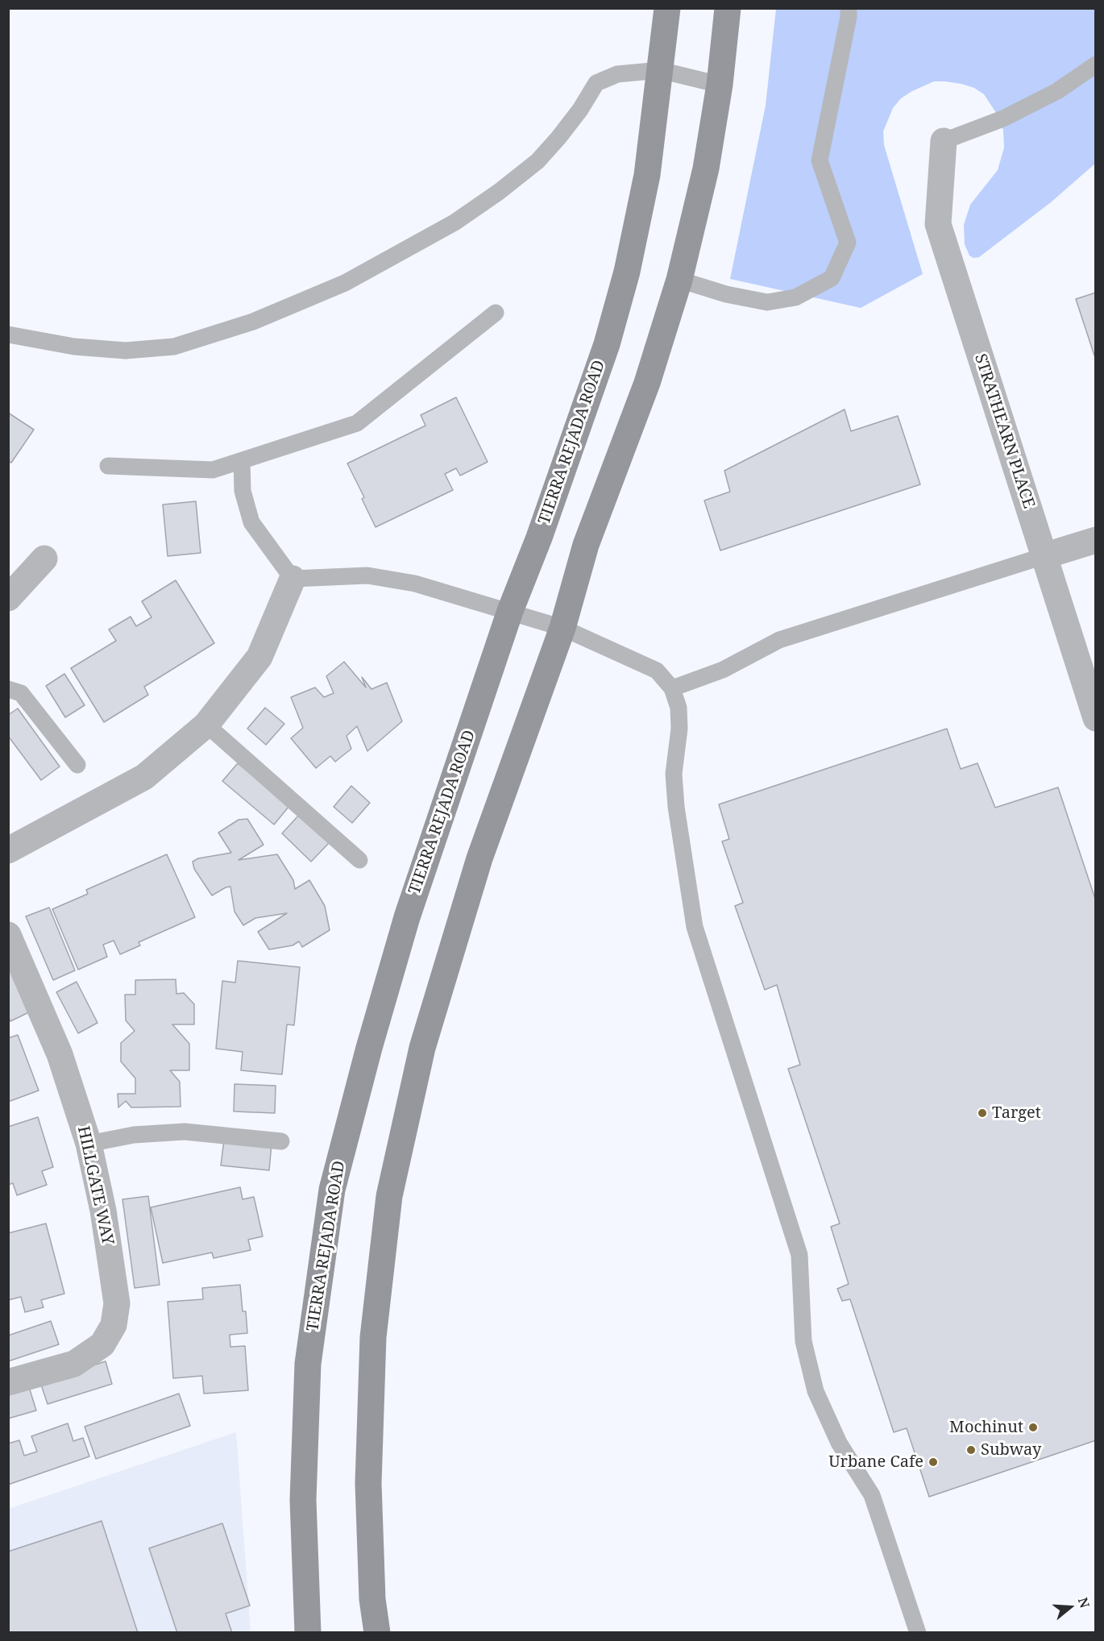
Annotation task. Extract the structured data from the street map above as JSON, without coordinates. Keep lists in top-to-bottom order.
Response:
{
  "streets": {
    "main road": ["TIERRA REJADA ROAD"],
    "street": ["STRATHEARN PLACE", "HILLGATE WAY"]
  },
  "places": [
    "Target",
    "Mochinut",
    "Subway",
    "Urbane Cafe"
  ],
  "north": "right"
}
